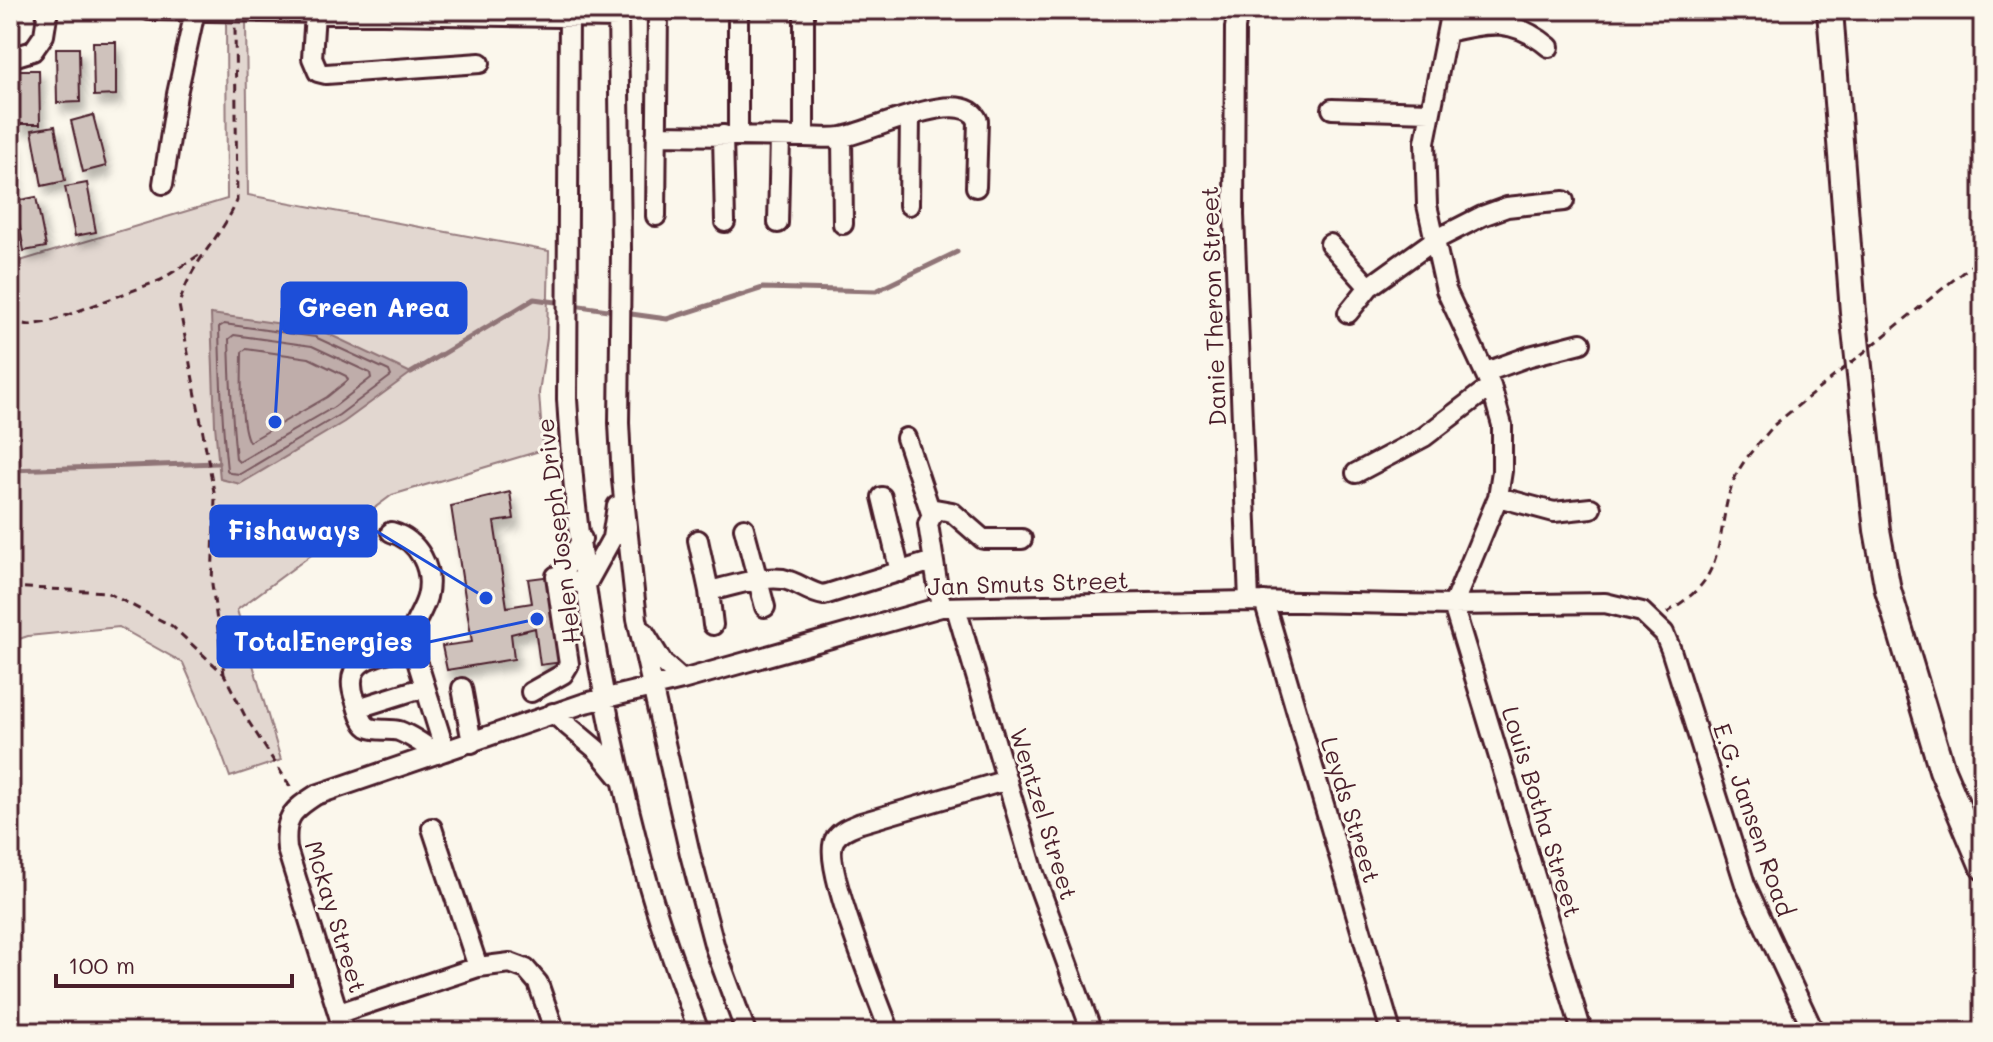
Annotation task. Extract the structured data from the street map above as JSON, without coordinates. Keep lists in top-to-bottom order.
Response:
{
  "streets": {
    "street": [
      "Danie Theron Street",
      "Helen Joseph Drive",
      "Jan Smuts Street",
      "Leyds Street",
      "Louis Botha Street",
      "Wentzel Street",
      "E.G. Jansen Road",
      "Mckay Street"
    ]
  },
  "crossings": [
    ["Danie Theron Street", "Jan Smuts Street"],
    ["Danie Theron Street", "Leyds Street"],
    ["Helen Joseph Drive", "Jan Smuts Street"],
    ["Jan Smuts Street", "Leyds Street"],
    ["Jan Smuts Street", "Louis Botha Street"],
    ["Jan Smuts Street", "Wentzel Street"],
    ["Jan Smuts Street", "E.G. Jansen Road"],
    ["Jan Smuts Street", "Mckay Street"]
  ],
  "places": ["Green Area", "Fishaways", "TotalEnergies"],
  "scale_bar": "100 m"
}
